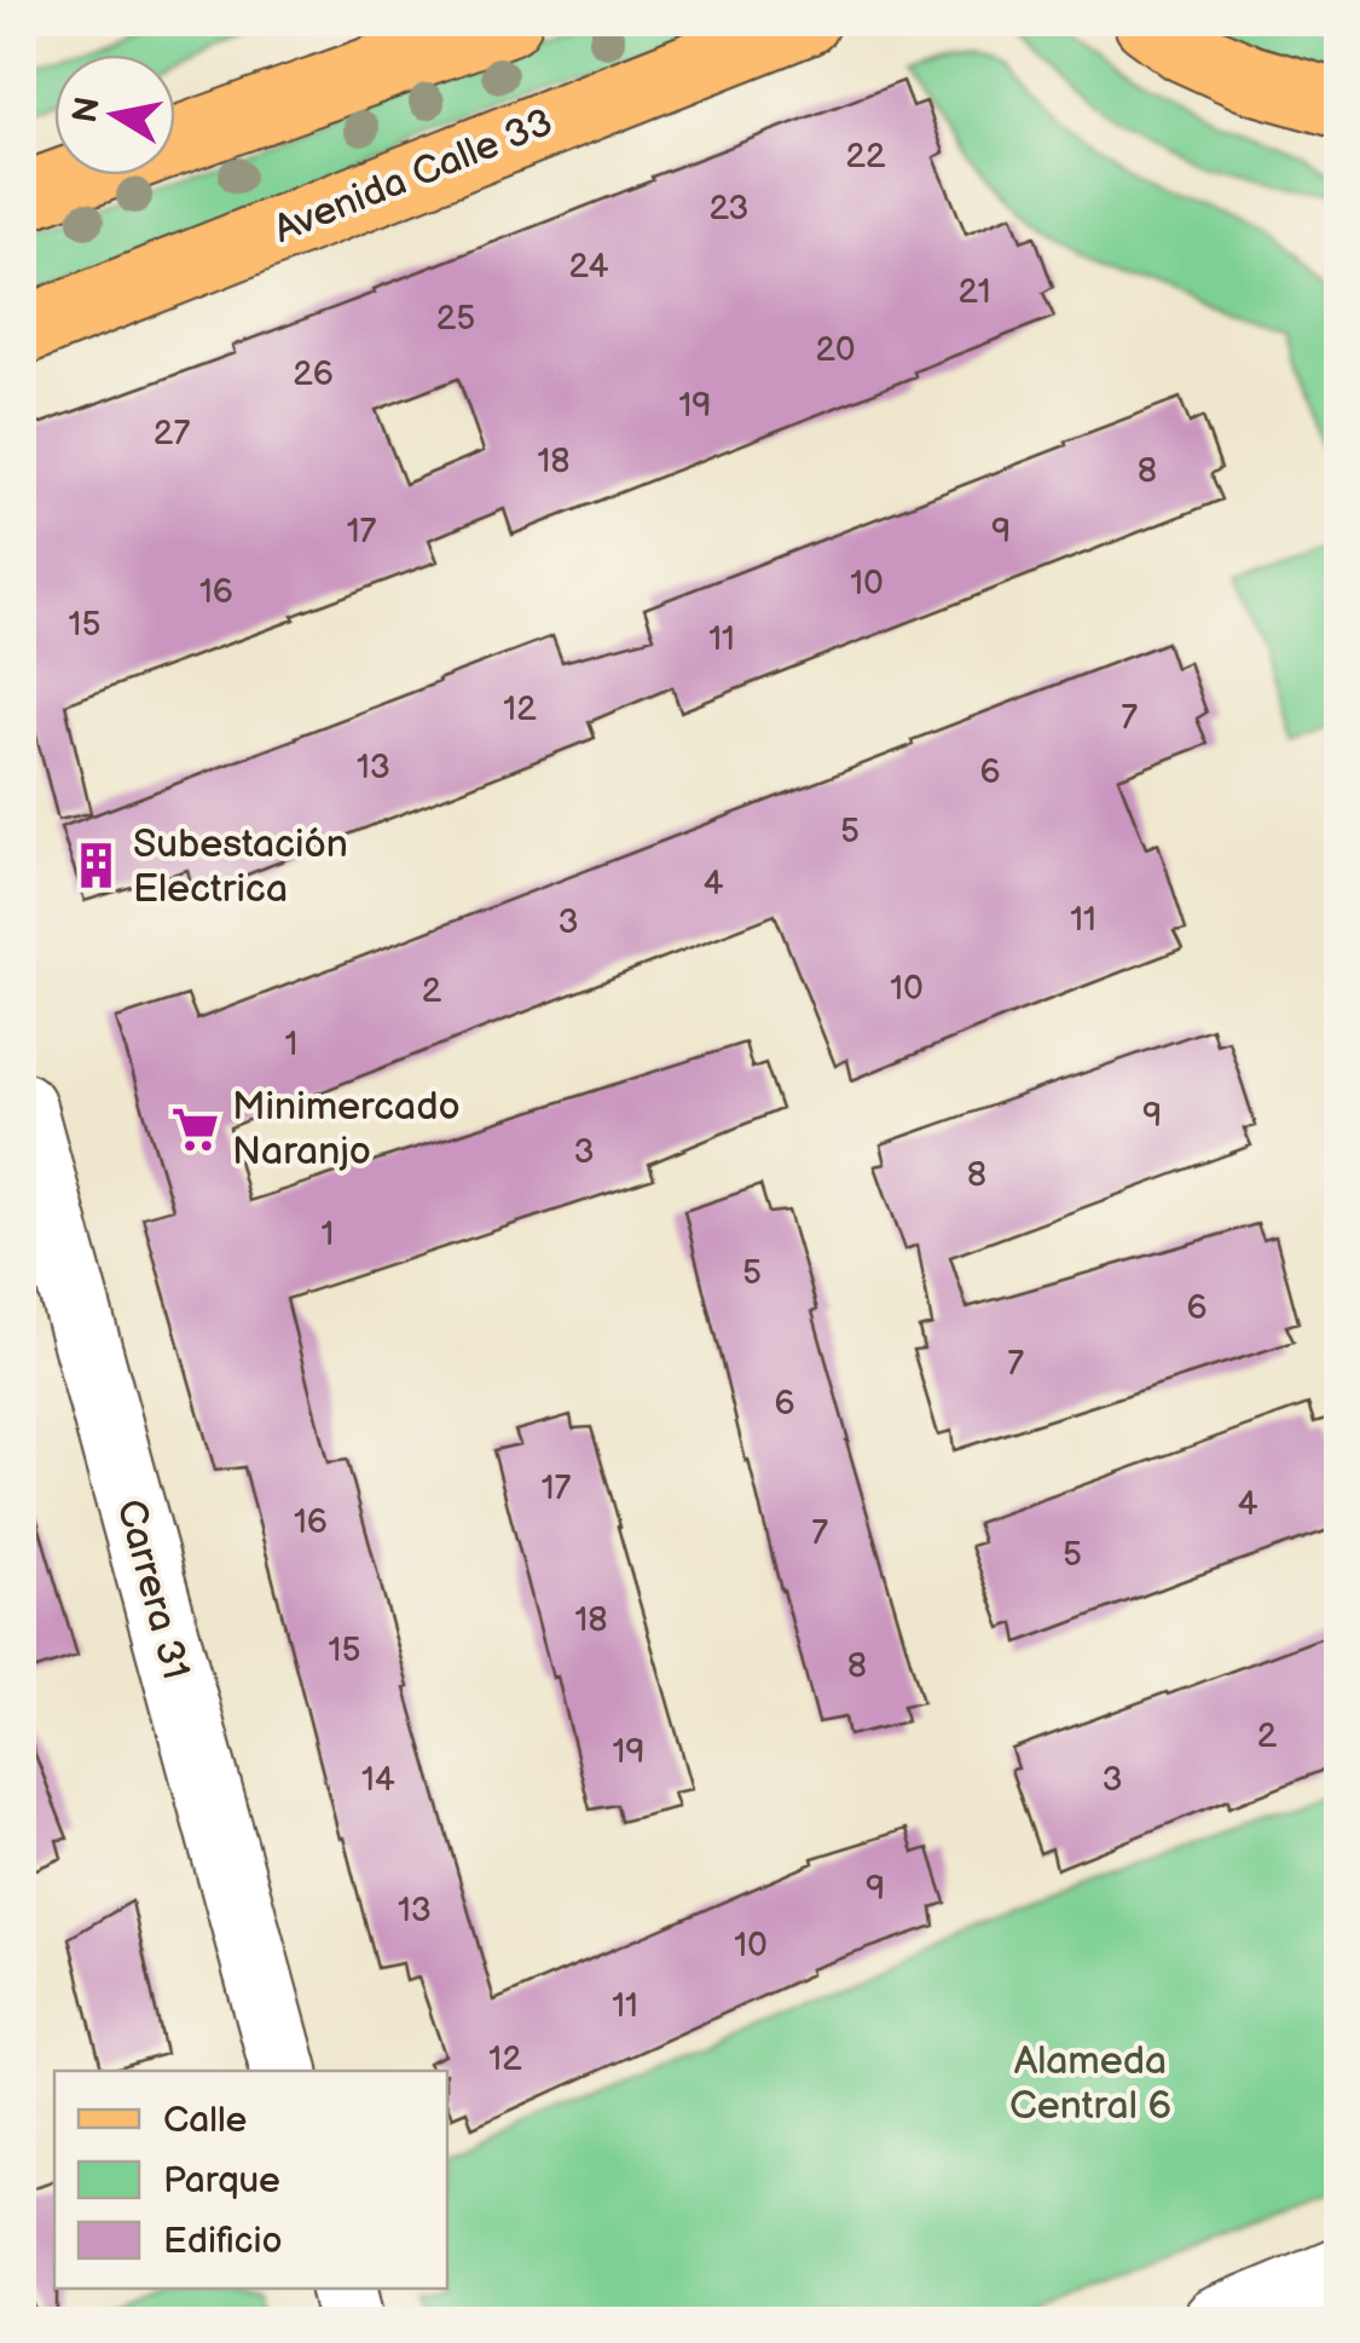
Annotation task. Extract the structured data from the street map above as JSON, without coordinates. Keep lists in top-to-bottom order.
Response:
{
  "streets": {
    "main road": ["Avenida Calle 33"],
    "street": ["Carrera 31"]
  },
  "parks": ["Alameda Central 6"],
  "places": {
    "building": ["Subestación Electrica"],
    "supermarket": ["Minimercado Naranjo"]
  },
  "house_numbers": [
    "22",
    "23",
    "24",
    "21",
    "25",
    "20",
    "26",
    "19",
    "27",
    "18",
    "8",
    "17",
    "9",
    "10",
    "16",
    "15",
    "11",
    "12",
    "7",
    "13",
    "6",
    "5",
    "4",
    "11",
    "3",
    "10",
    "2",
    "1",
    "9",
    "3",
    "8",
    "1",
    "5",
    "6",
    "7",
    "6",
    "17",
    "4",
    "16",
    "7",
    "5",
    "18",
    "15",
    "8",
    "2",
    "19",
    "14",
    "3",
    "9",
    "13",
    "10",
    "11",
    "12"
  ],
  "legend": ["Calle", "Parque", "Edificio"],
  "north": "left"
}
